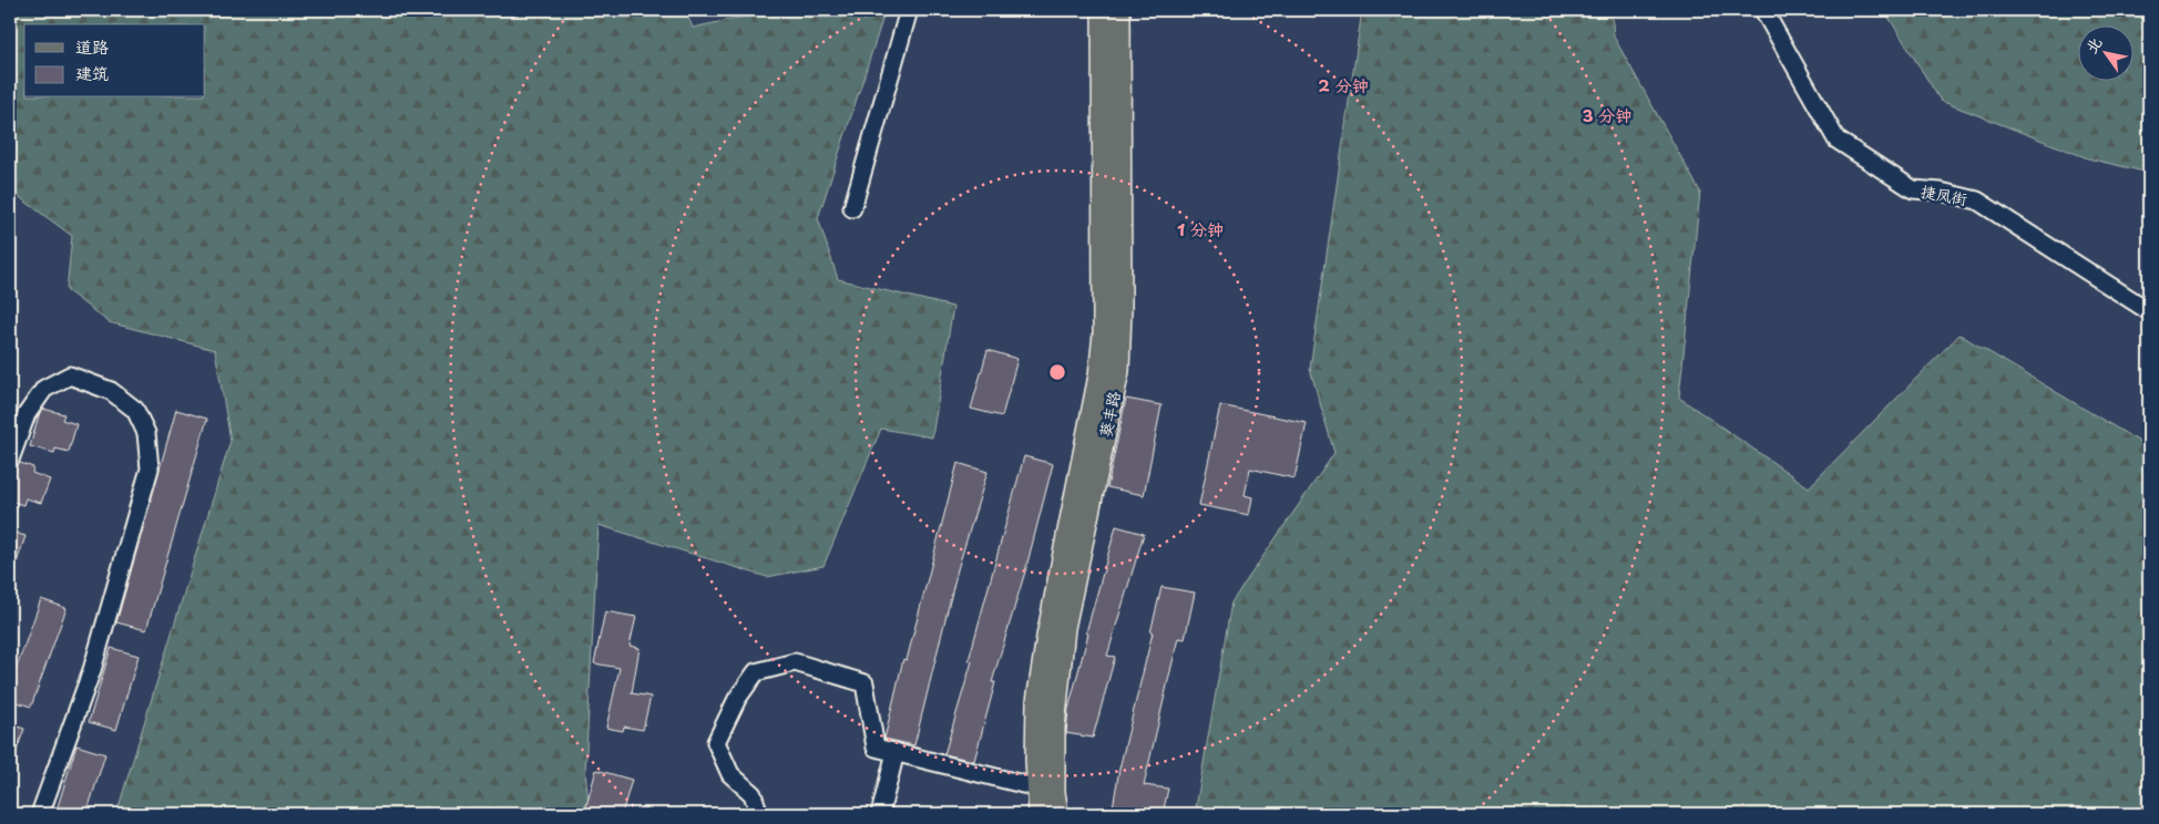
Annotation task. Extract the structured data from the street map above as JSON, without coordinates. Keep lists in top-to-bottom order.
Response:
{
  "streets": {
    "main road": ["葵丰路"],
    "street": ["捷凤街"]
  },
  "legend": ["道路", "建筑"],
  "north": "top left",
  "rings": ["2 分钟", "3 分钟", "1 分钟"]
}
